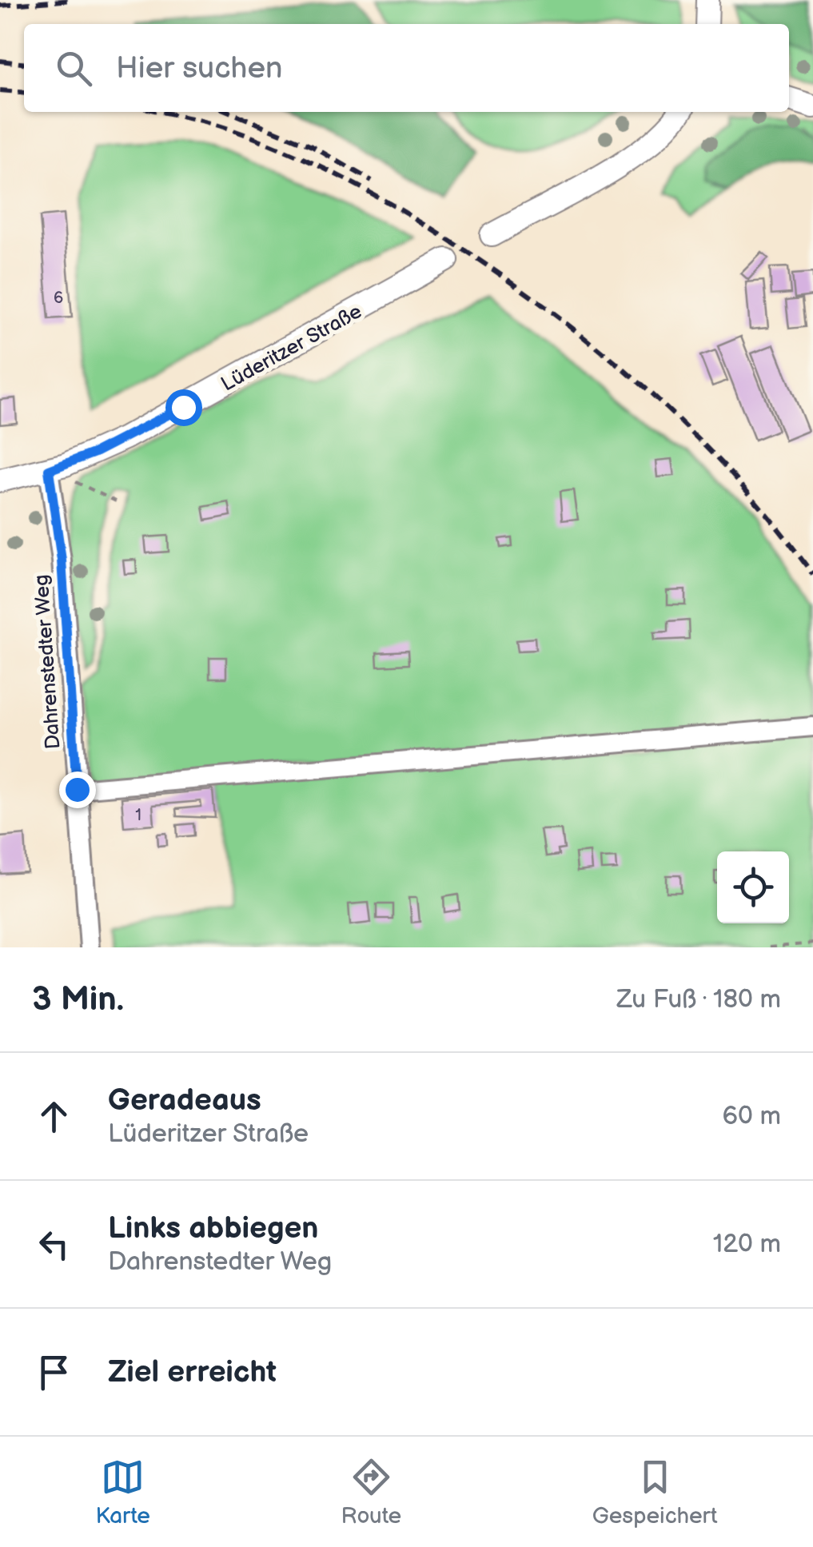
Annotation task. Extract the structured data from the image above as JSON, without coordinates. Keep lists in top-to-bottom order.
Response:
{
  "streets": {
    "main road": ["Lüderitzer Straße"],
    "street": ["Dahrenstedter Weg"]
  },
  "crossings": [
    ["Lüderitzer Straße", "Dahrenstedter Weg"]
  ],
  "house_numbers": ["6", "1"],
  "page": {
    "search": "Hier suchen",
    "heading": ["3 Min.", "Zu Fuß · 180 m"],
    "list": [
      ["Geradeaus", "Lüderitzer Straße", "60 m"],
      ["Links abbiegen", "Dahrenstedter Weg", "120 m"],
      "Ziel erreicht"
    ],
    "nav": ["Karte", "Route", "Gespeichert"]
  }
}
